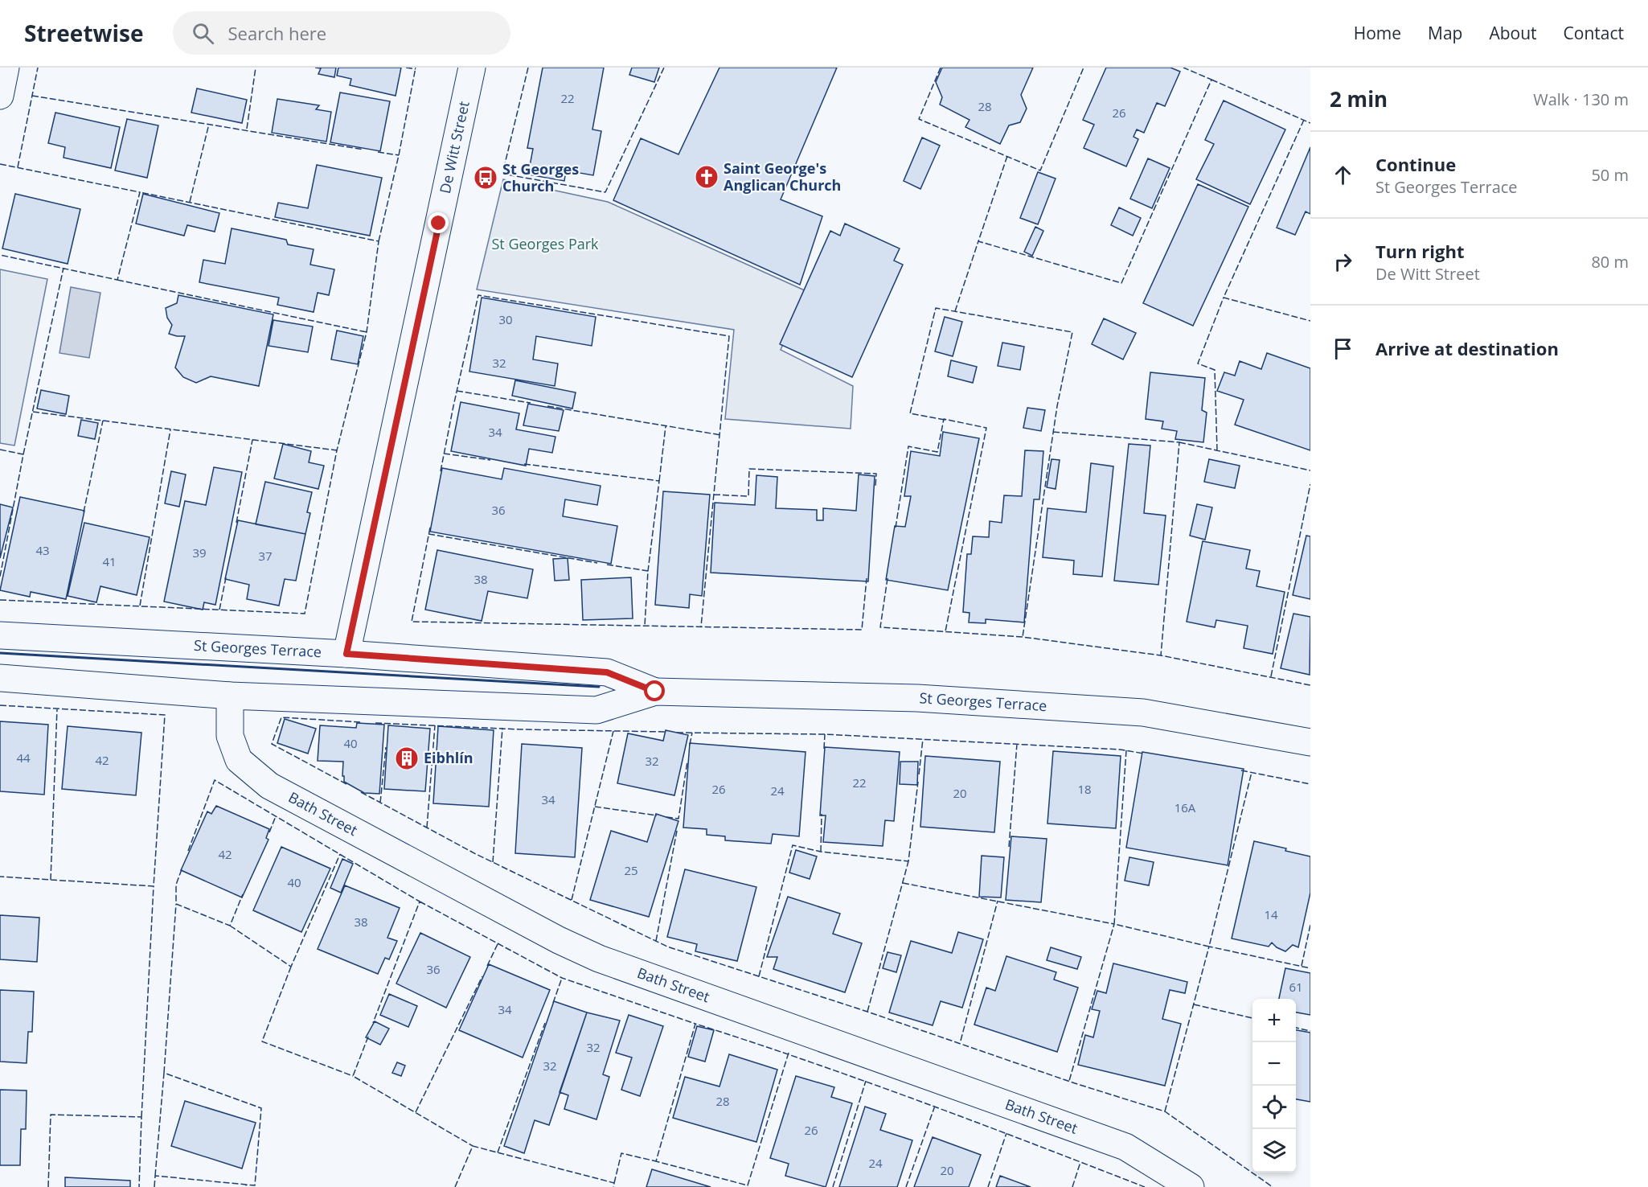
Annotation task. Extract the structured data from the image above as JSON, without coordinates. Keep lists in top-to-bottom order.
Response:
{
  "streets": {
    "street": ["De Witt Street", "St Georges Terrace", "Bath Street"]
  },
  "crossings": [
    ["De Witt Street", "St Georges Terrace"],
    ["St Georges Terrace", "Bath Street"]
  ],
  "parks": ["St Georges Park"],
  "places": {
    "church": ["Saint George's Anglican Church"],
    "bus stop": ["St Georges Church"],
    "building": ["Eibhlín"]
  },
  "house_numbers": [
    "22",
    "28",
    "26",
    "30",
    "32",
    "34",
    "36",
    "43",
    "39",
    "37",
    "41",
    "38",
    "40",
    "44",
    "42",
    "32",
    "22",
    "26",
    "18",
    "24",
    "20",
    "34",
    "16A",
    "42",
    "25",
    "40",
    "14",
    "38",
    "36",
    "61",
    "34",
    "32",
    "32",
    "28",
    "26",
    "24",
    "20"
  ],
  "page": {
    "header": "Streetwise",
    "search": "Search here",
    "nav": [
      "Home",
      "Map",
      "About",
      "Contact"
    ],
    "heading": ["2 min", "Walk · 130 m"],
    "list": [
      ["Continue", "St Georges Terrace", "50 m"],
      ["Turn right", "De Witt Street", "80 m"],
      "Arrive at destination"
    ],
    "map_buttons": ["+", "−"]
  }
}
